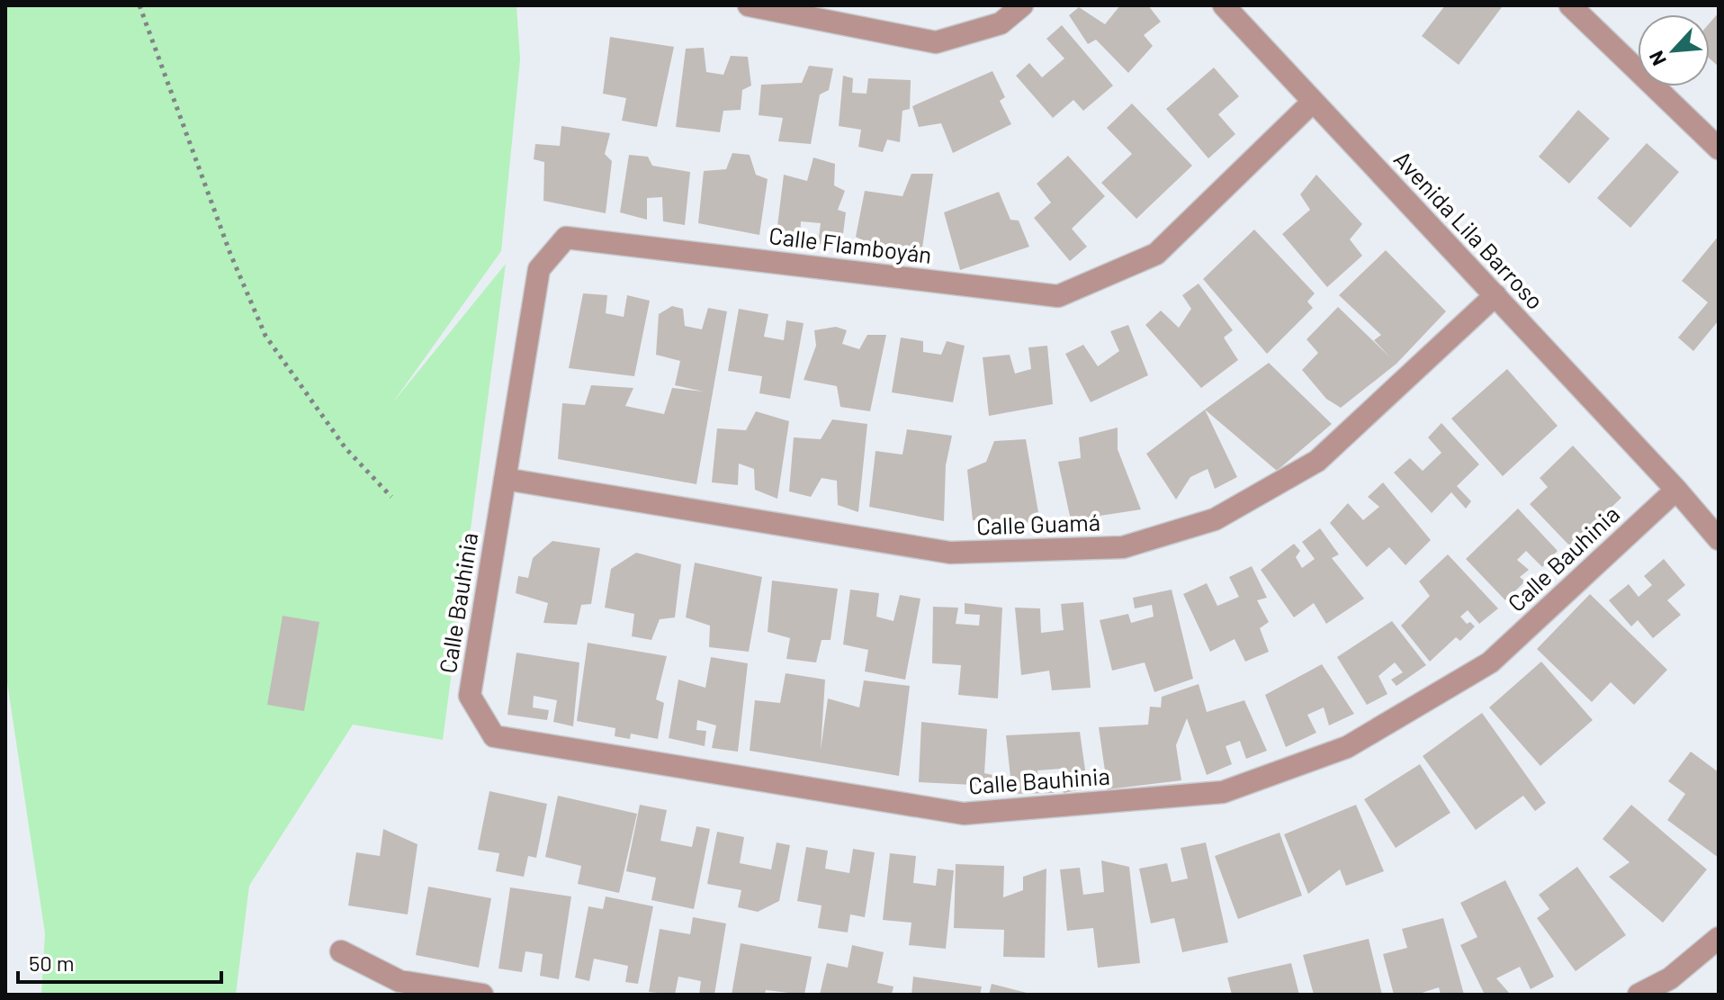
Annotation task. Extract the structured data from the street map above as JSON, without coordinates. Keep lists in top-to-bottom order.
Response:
{
  "streets": {
    "street": [
      "Avenida Lila Barroso",
      "Calle Flamboyán",
      "Calle Guamá",
      "Calle Bauhinia"
    ]
  },
  "crossings": [
    ["Avenida Lila Barroso", "Calle Flamboyán"],
    ["Avenida Lila Barroso", "Calle Guamá"],
    ["Avenida Lila Barroso", "Calle Bauhinia"],
    ["Calle Flamboyán", "Calle Guamá"],
    ["Calle Flamboyán", "Calle Bauhinia"],
    ["Calle Guamá", "Calle Bauhinia"]
  ],
  "scale_bar": "50 m",
  "north": "bottom left"
}
